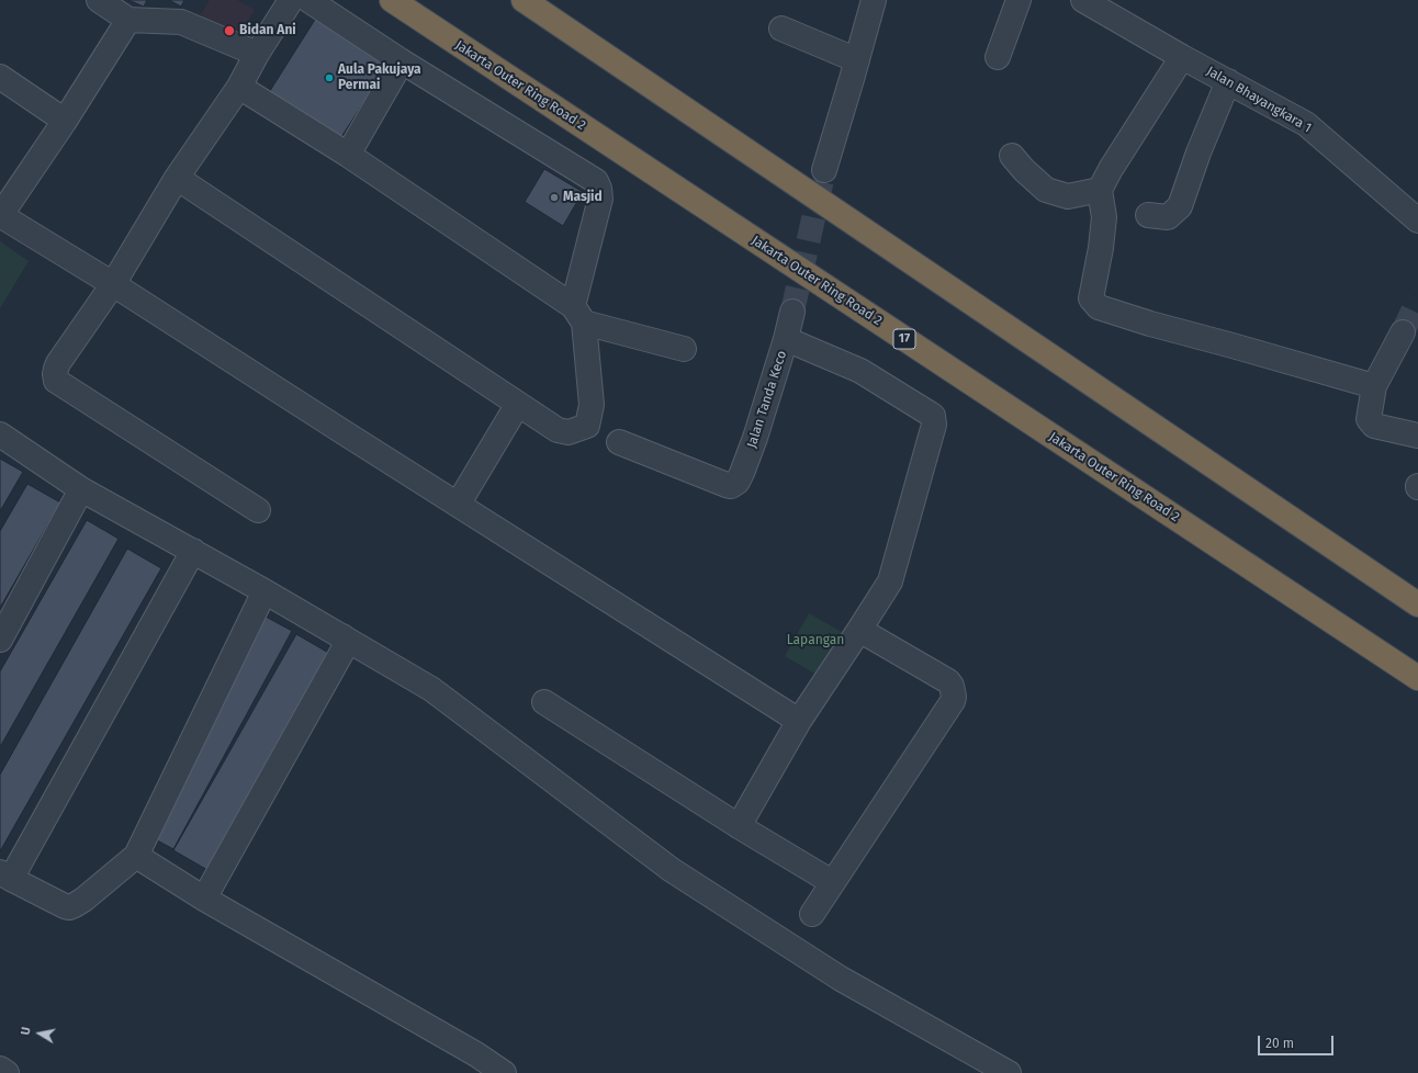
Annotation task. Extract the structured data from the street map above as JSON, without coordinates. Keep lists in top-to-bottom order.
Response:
{
  "streets": {
    "highway": ["Jakarta Outer Ring Road 2", "17"],
    "street": ["Jalan Bhayangkara 1", "Jalan Tanda Keco"]
  },
  "parks": ["Lapangan"],
  "places": ["Bidan Ani", "Aula Pakujaya Permai", "Masjid"],
  "scale_bar": "20 m",
  "north": "left"
}
